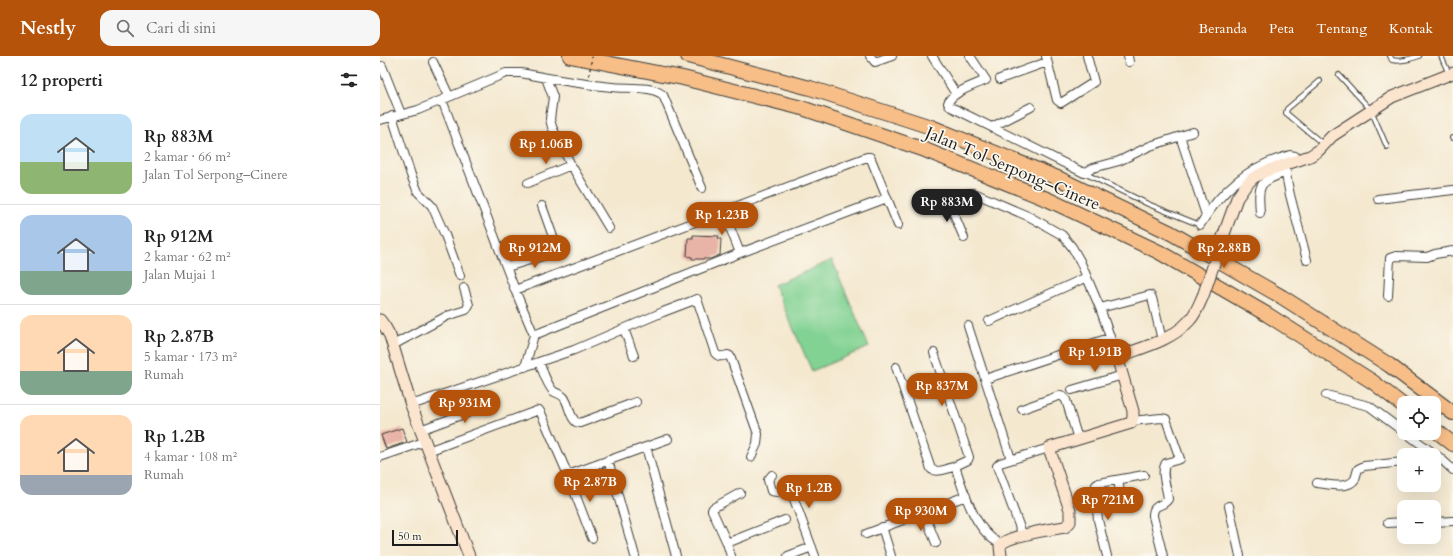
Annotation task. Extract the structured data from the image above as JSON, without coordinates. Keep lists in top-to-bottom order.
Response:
{
  "streets": {
    "highway": ["Jalan Tol Serpong–Cinere"]
  },
  "scale_bar": "50 m",
  "page": {
    "header": "Nestly",
    "search": "Cari di sini",
    "nav": [
      "Beranda",
      "Peta",
      "Tentang",
      "Kontak"
    ],
    "heading": "12 properti",
    "list": [
      {
        "name": "Rp 883M",
        "note": "2 kamar · 66 m² · Jalan Tol Serpong–Cinere"
      },
      {
        "name": "Rp 912M",
        "note": "2 kamar · 62 m² · Jalan Mujai 1"
      },
      {
        "name": "Rp 2.87B",
        "note": "5 kamar · 173 m² · Rumah"
      },
      {
        "name": "Rp 1.2B",
        "note": "4 kamar · 108 m² · Rumah"
      }
    ],
    "price": [
      "Rp 1.06B",
      "Rp 883M",
      "Rp 1.23B",
      "Rp 912M",
      "Rp 2.88B",
      "Rp 1.91B",
      "Rp 837M",
      "Rp 931M",
      "Rp 2.87B",
      "Rp 1.2B",
      "Rp 721M",
      "Rp 930M"
    ],
    "map_buttons": ["+", "−"],
    "scale": "50 m"
  }
}
